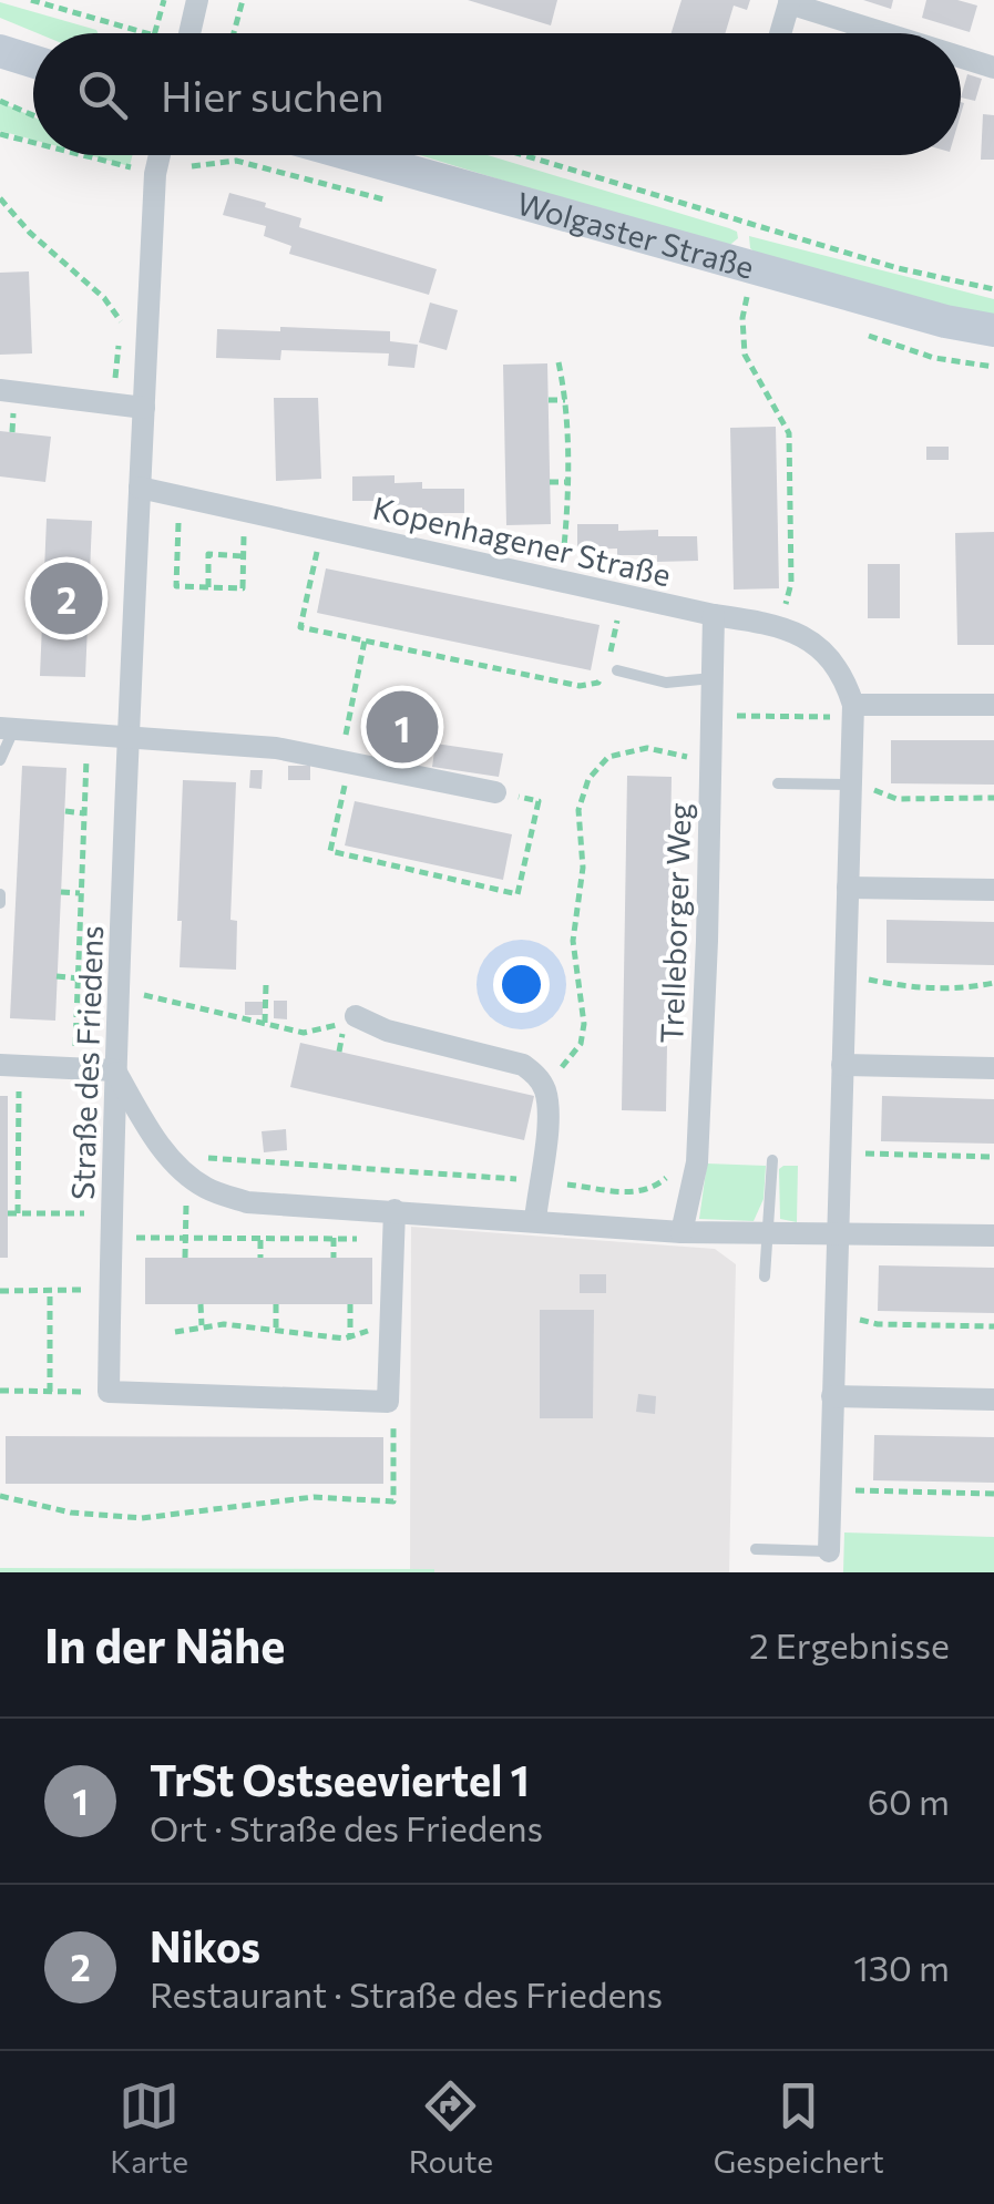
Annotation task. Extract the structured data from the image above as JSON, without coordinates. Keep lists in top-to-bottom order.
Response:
{
  "streets": {
    "main road": ["Wolgaster Straße"],
    "street": ["Kopenhagener Straße", "Trelleborger Weg", "Straße des Friedens"]
  },
  "crossings": [
    ["Kopenhagener Straße", "Trelleborger Weg"],
    ["Kopenhagener Straße", "Straße des Friedens"]
  ],
  "page": {
    "search": "Hier suchen",
    "pins": ["2", "1"],
    "heading": ["In der Nähe", "2 Ergebnisse"],
    "list": [
      {
        "mark": "1",
        "name": "TrSt Ostseeviertel 1",
        "note": "Ort · Straße des Friedens",
        "value": "60 m"
      },
      {
        "mark": "2",
        "name": "Nikos",
        "note": "Restaurant · Straße des Friedens",
        "value": "130 m"
      }
    ],
    "nav": ["Karte", "Route", "Gespeichert"]
  }
}
